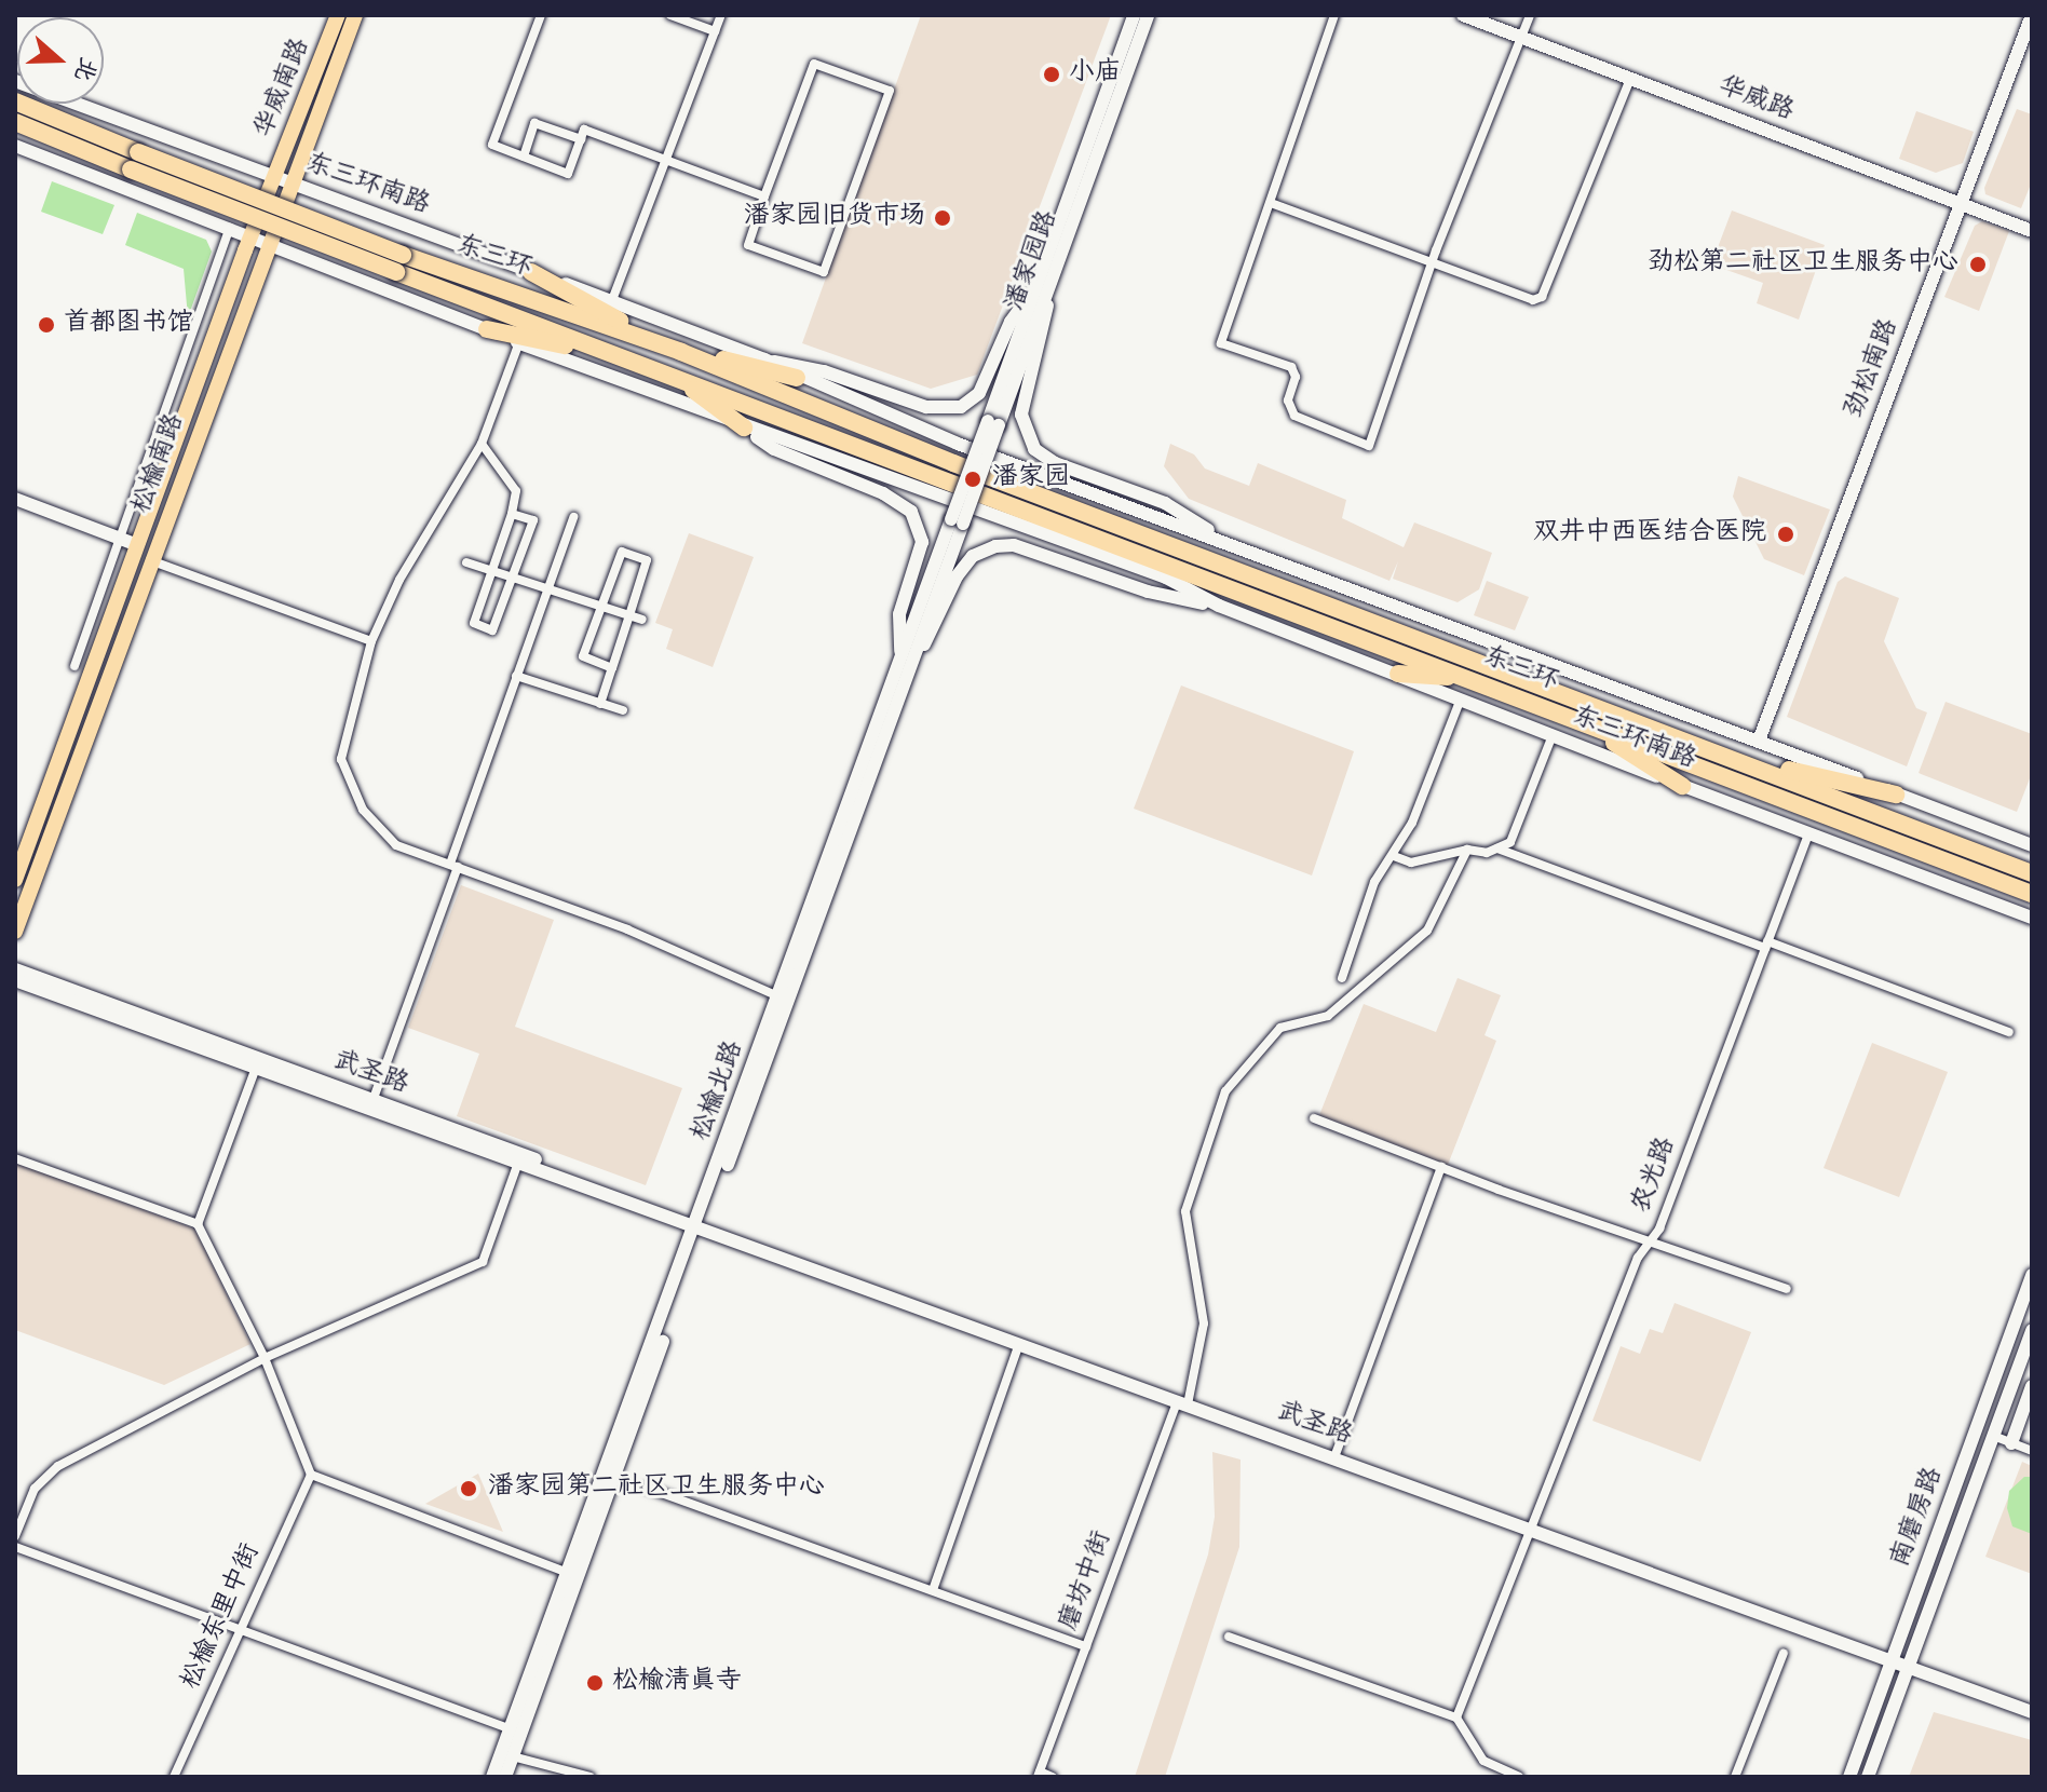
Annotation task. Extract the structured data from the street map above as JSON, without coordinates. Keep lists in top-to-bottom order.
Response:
{
  "streets": {
    "highway": ["东三环"],
    "main road": ["华威南路", "松榆南路"],
    "street": [
      "华威路",
      "东三环南路",
      "潘家园路",
      "劲松南路",
      "武圣路",
      "松榆北路",
      "农光路",
      "南磨房路",
      "磨坊中街",
      "松榆东里中街"
    ]
  },
  "crossings": [
    ["华威南路", "东三环南路"],
    ["华威南路", "松榆南路"],
    ["华威路", "劲松南路"],
    ["东三环南路", "劲松南路"],
    ["东三环南路", "松榆南路"],
    ["东三环南路", "农光路"],
    ["潘家园路", "松榆北路"],
    ["武圣路", "松榆北路"],
    ["武圣路", "农光路"],
    ["武圣路", "南磨房路"],
    ["武圣路", "磨坊中街"]
  ],
  "places": [
    "小庙",
    "潘家园旧货市场",
    "劲松第二社区卫生服务中心",
    "首都图书馆",
    "潘家园",
    "双井中西医结合医院",
    "潘家园第二社区卫生服务中心",
    "松榆清真寺"
  ],
  "north": "right"
}
